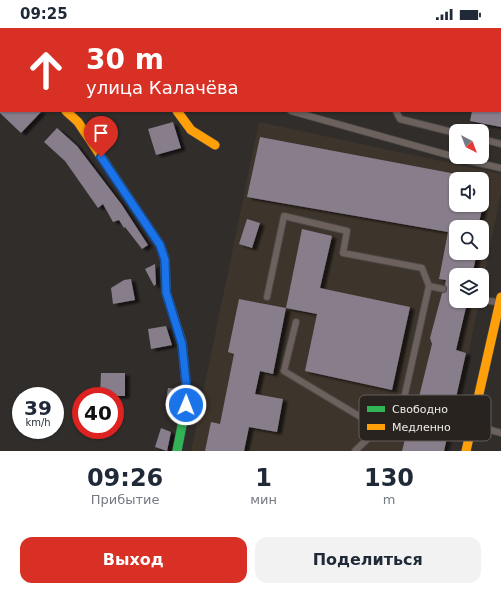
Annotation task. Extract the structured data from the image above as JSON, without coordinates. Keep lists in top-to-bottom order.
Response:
{
  "legend": ["Свободно", "Медленно"],
  "north": "bottom right",
  "page": {
    "status": "09:25",
    "turn": ["30 m", "улица Калачёва"],
    "speed": "39 km/h",
    "limit": "40",
    "eta": [
      "09:26",
      "Прибытие",
      "1",
      "мин",
      "130",
      "m"
    ],
    "buttons": ["Выход", "Поделиться"]
  }
}
